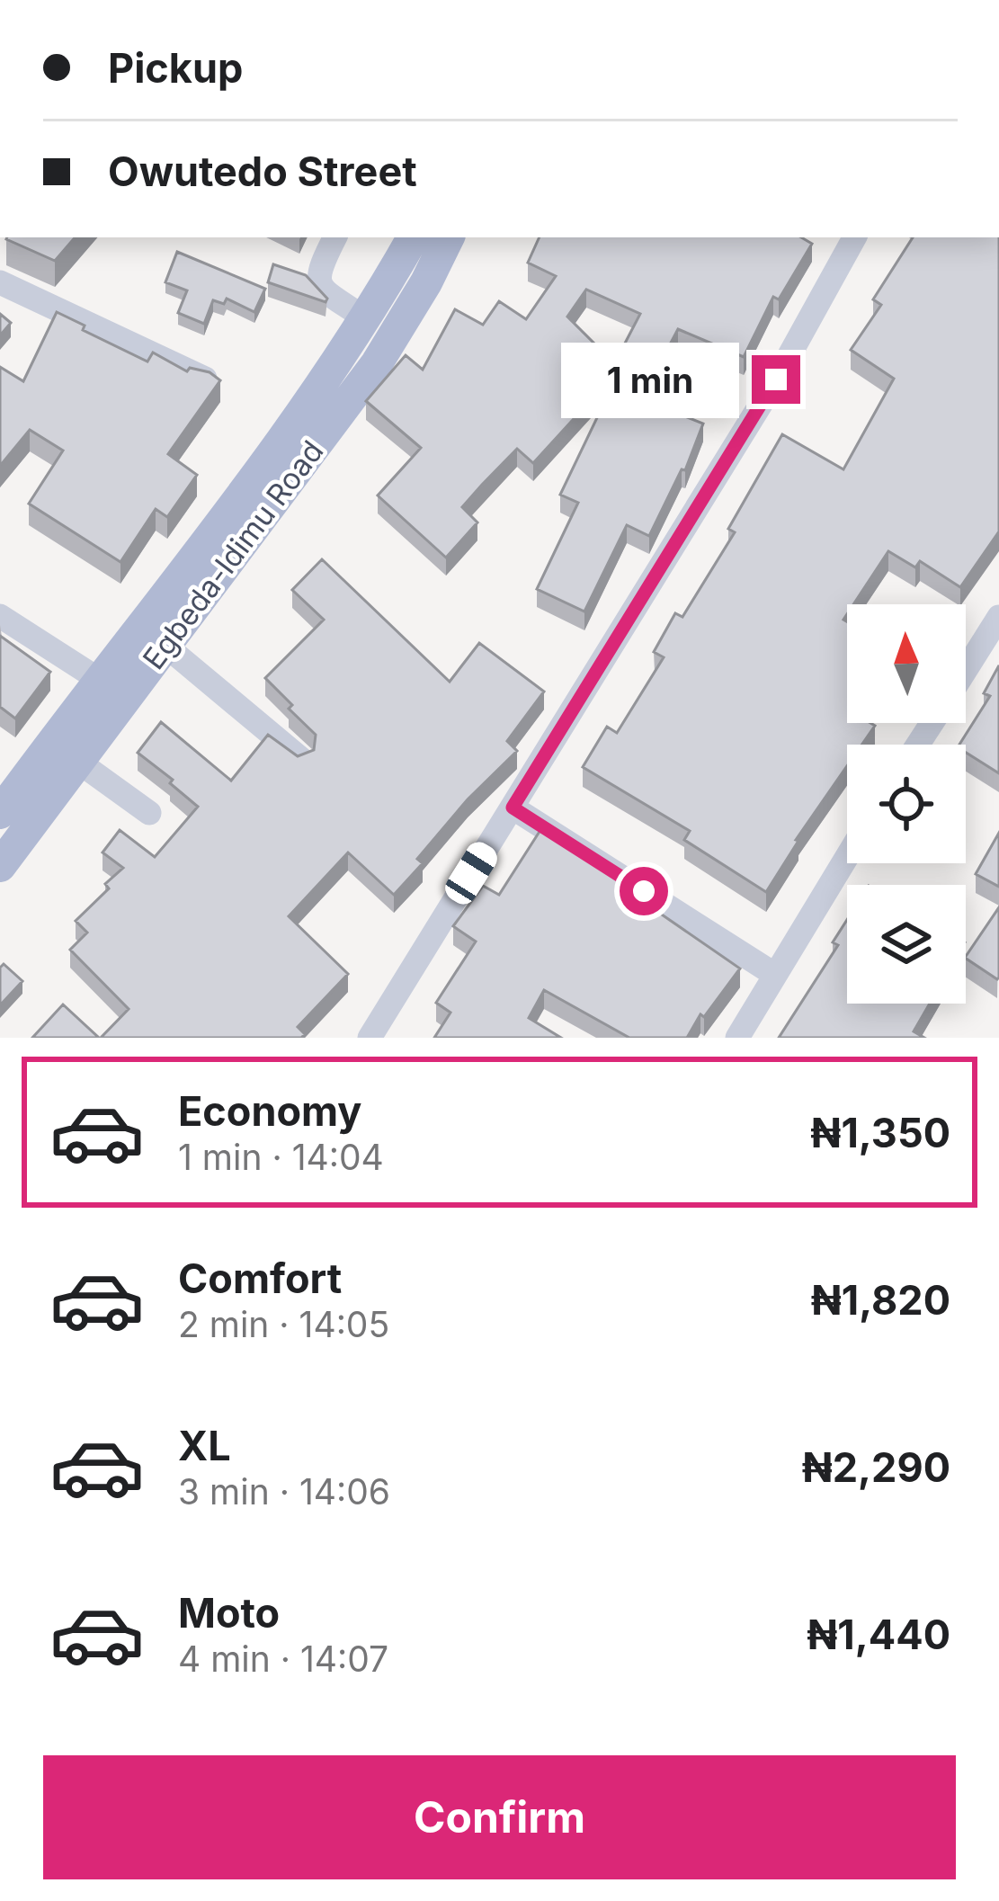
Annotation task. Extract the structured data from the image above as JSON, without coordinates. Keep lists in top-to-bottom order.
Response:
{
  "streets": {
    "main road": ["Egbeda-Idimu Road"]
  },
  "north": "top",
  "page": {
    "banner": ["Pickup", "Owutedo Street"],
    "bubble": "1 min",
    "list": [
      {
        "name": "Economy",
        "note": "1 min · 14:04",
        "value": "₦1,350"
      },
      {
        "name": "Comfort",
        "note": "2 min · 14:05",
        "value": "₦1,820"
      },
      {
        "name": "XL",
        "note": "3 min · 14:06",
        "value": "₦2,290"
      },
      {
        "name": "Moto",
        "note": "4 min · 14:07",
        "value": "₦1,440"
      }
    ],
    "buttons": "Confirm"
  }
}
